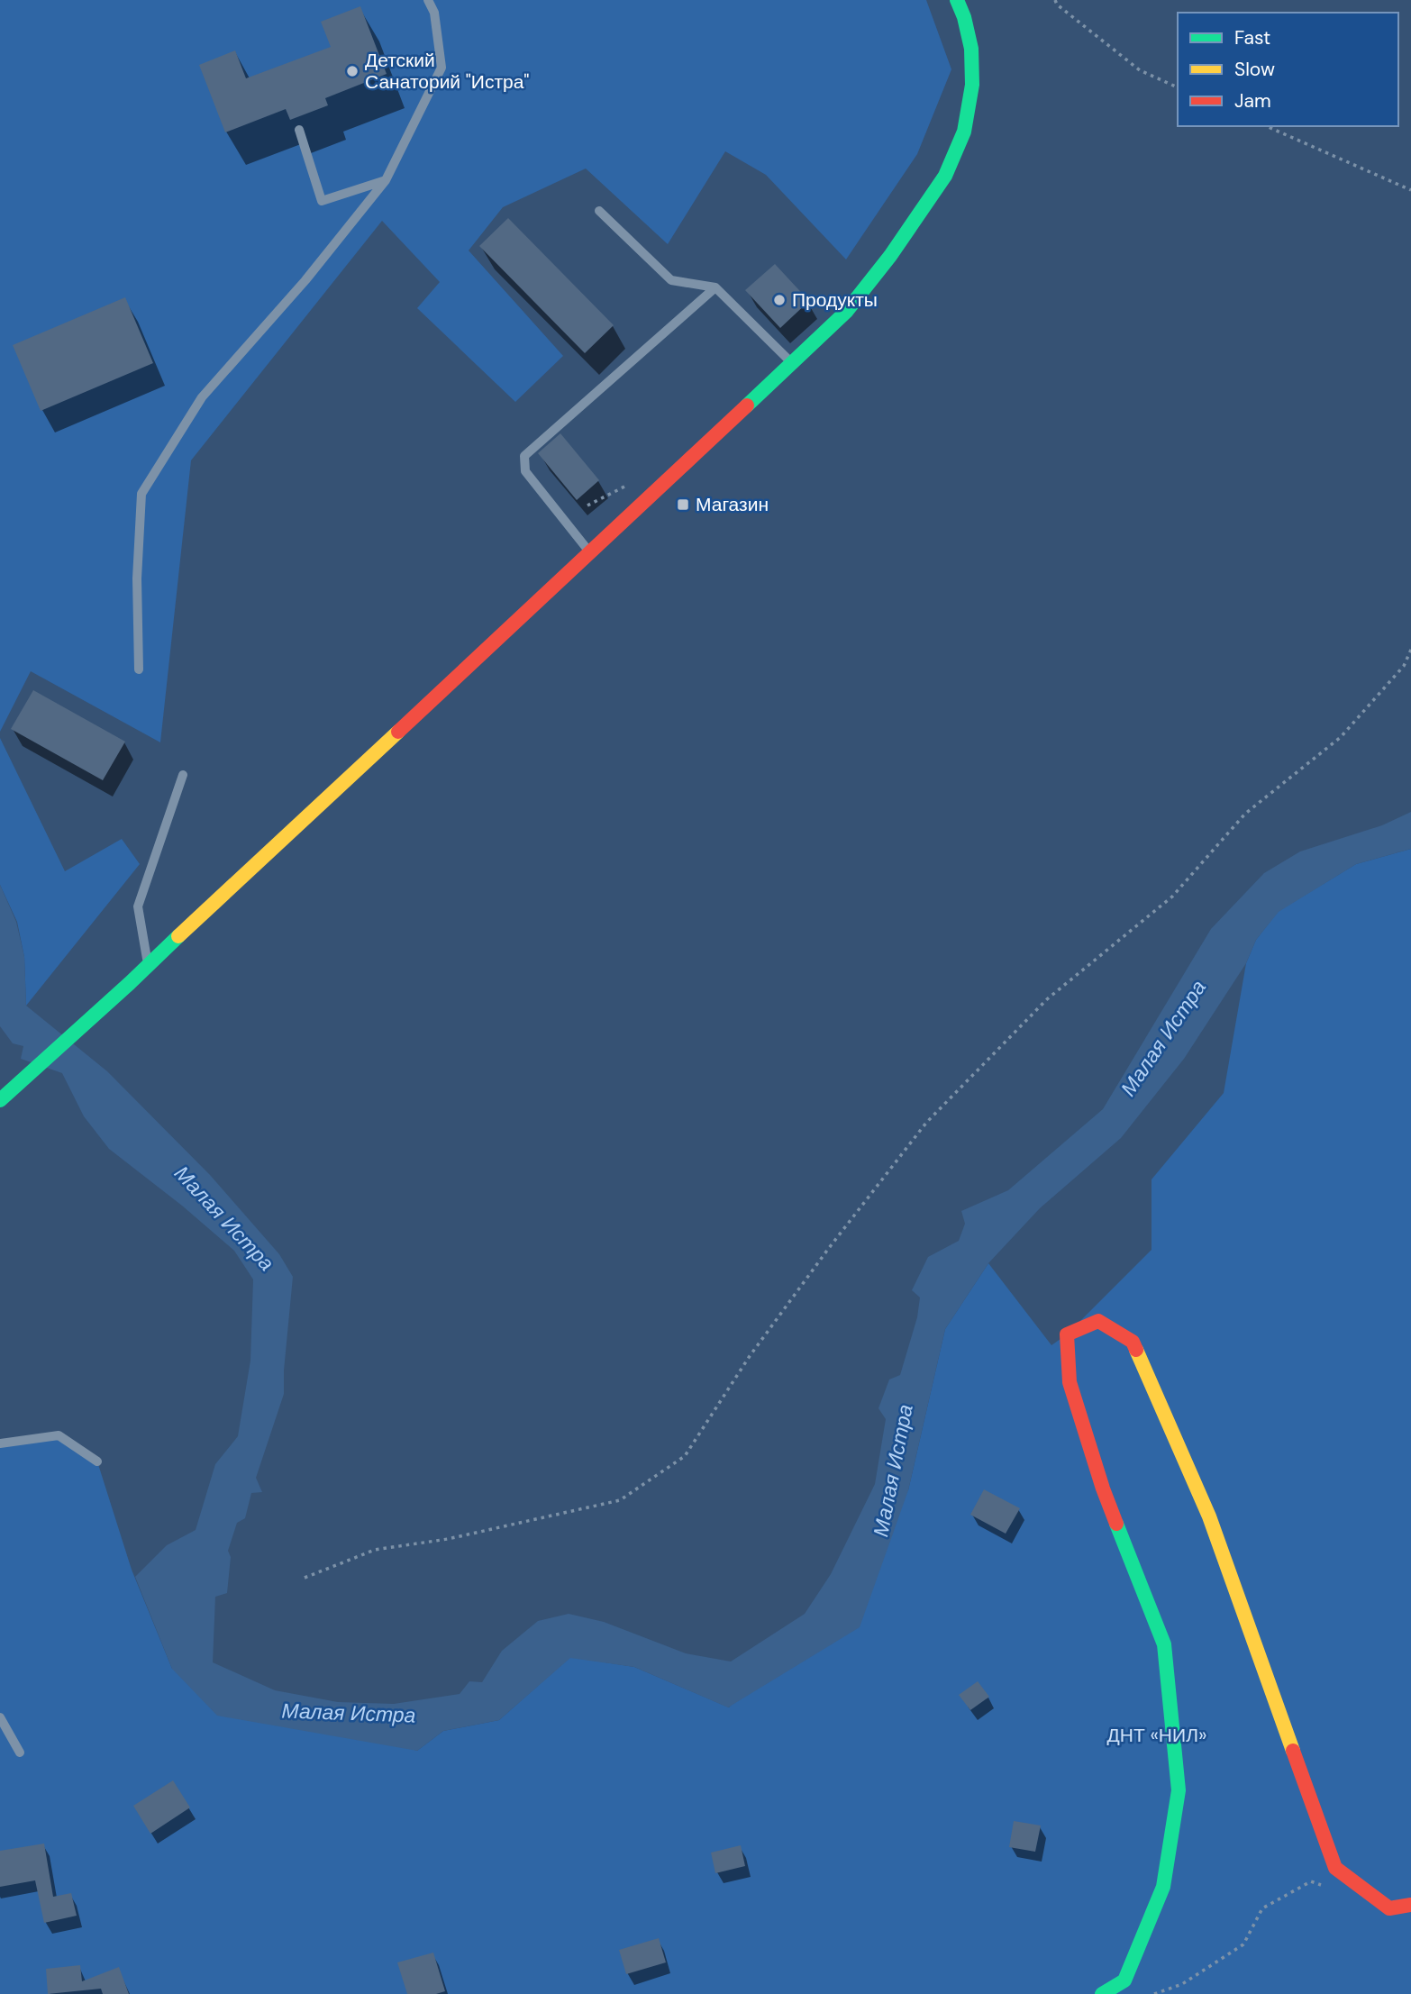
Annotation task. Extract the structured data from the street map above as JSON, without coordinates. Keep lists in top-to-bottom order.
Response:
{
  "water": ["Малая Истра"],
  "parks": ["ДНТ «НИЛ»"],
  "places": {
    "other": ["Детский Санаторий \"Истра\"", "Продукты"],
    "transit": ["Магазин"]
  },
  "legend": ["Fast", "Slow", "Jam"]
}
